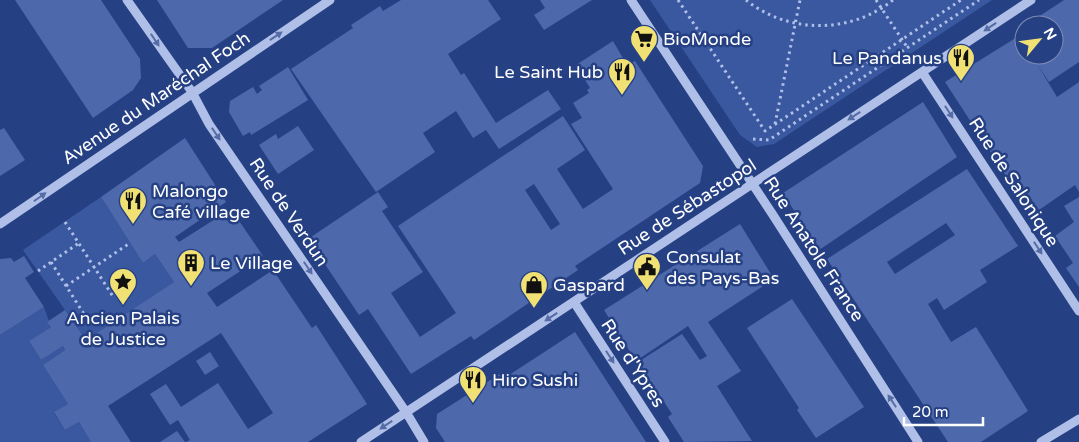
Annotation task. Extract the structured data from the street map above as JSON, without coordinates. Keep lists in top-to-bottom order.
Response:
{
  "streets": {
    "street": [
      "Avenue du Maréchal Foch",
      "Rue de Salonique",
      "Rue de Sébastopol",
      "Rue de Verdun",
      "Rue Anatole France",
      "Rue d'Ypres"
    ]
  },
  "crossings": [
    ["Avenue du Maréchal Foch", "Rue de Verdun"],
    ["Rue de Salonique", "Rue de Sébastopol"],
    ["Rue de Sébastopol", "Rue de Verdun"],
    ["Rue de Sébastopol", "Rue Anatole France"],
    ["Rue de Sébastopol", "Rue d'Ypres"]
  ],
  "one_way": [
    "Avenue du Maréchal Foch",
    "Rue de Salonique",
    "Rue de Sébastopol",
    "Rue de Verdun",
    "Rue Anatole France",
    "Rue d'Ypres"
  ],
  "places": {
    "supermarket": ["BioMonde"],
    "restaurant": [
      "Le Pandanus",
      "Le Saint Hub",
      "Malongo Café village",
      "Hiro Sushi"
    ],
    "building": ["Le Village"],
    "public building": ["Consulat des Pays-Bas"],
    "place": ["Ancien Palais de Justice"],
    "shop": ["Gaspard"]
  },
  "scale_bar": "20 m",
  "north": "top right"
}
